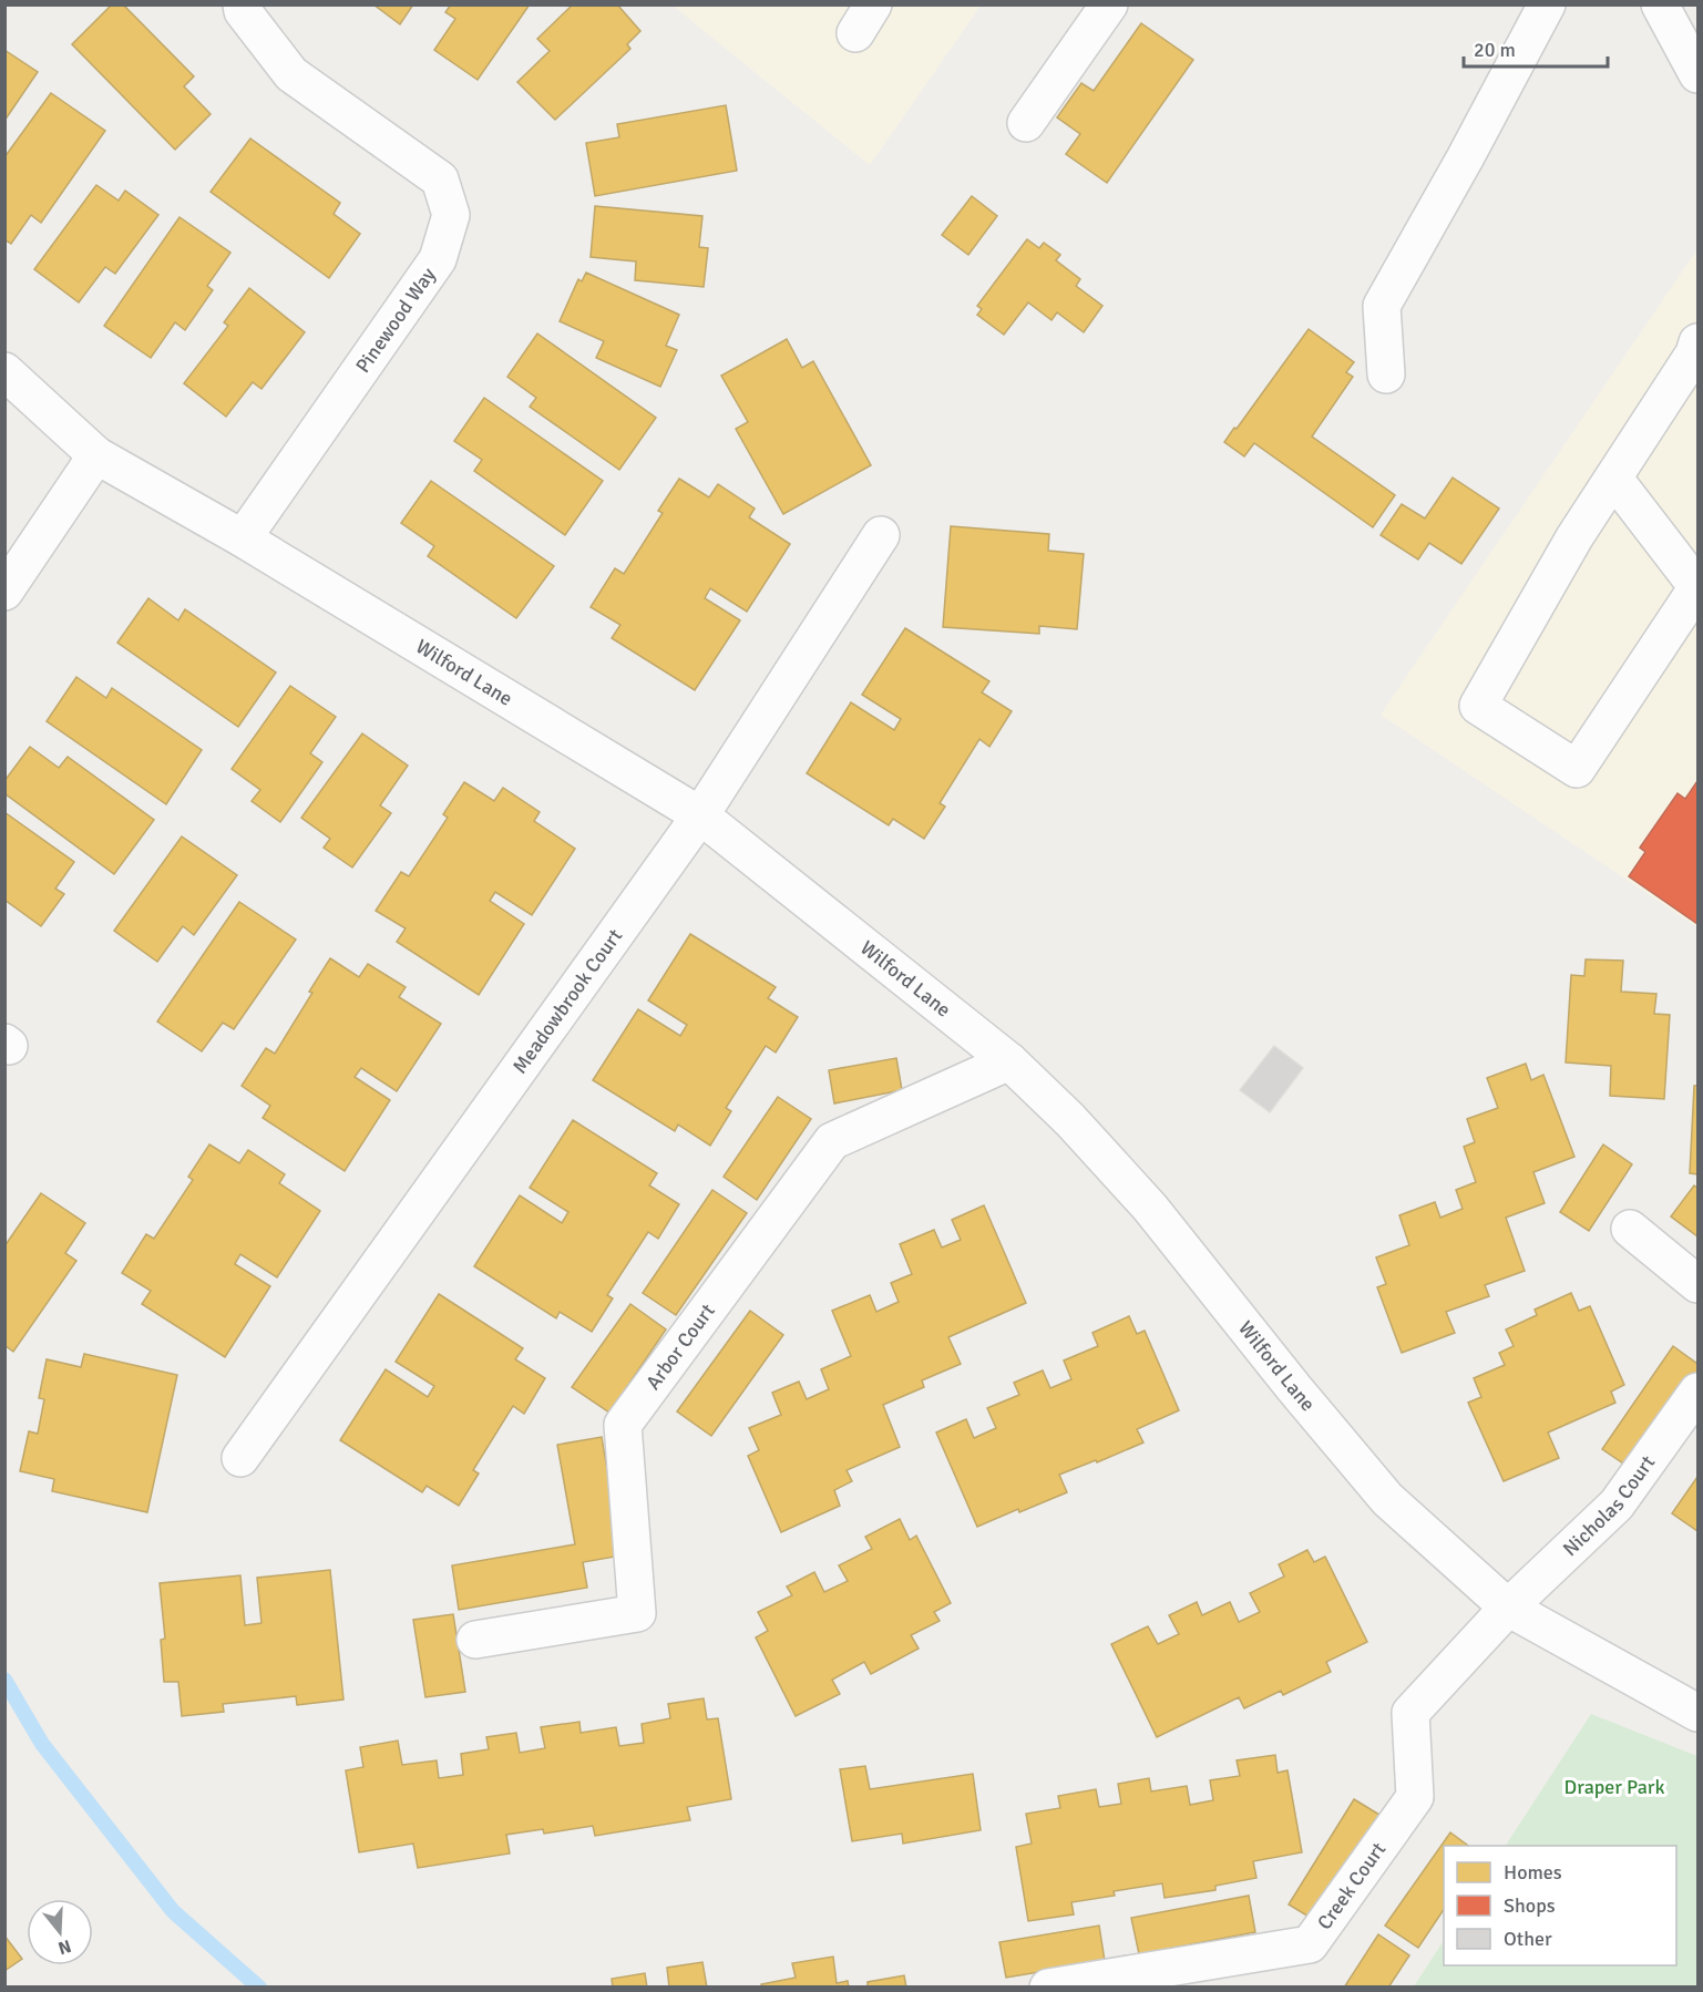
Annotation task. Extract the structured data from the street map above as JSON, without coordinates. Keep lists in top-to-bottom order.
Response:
{
  "streets": {
    "street": [
      "Pinewood Way",
      "Wilford Lane",
      "Meadowbrook Court",
      "Arbor Court",
      "Nicholas Court",
      "Creek Court"
    ]
  },
  "crossings": [
    ["Pinewood Way", "Wilford Lane"],
    ["Wilford Lane", "Meadowbrook Court"],
    ["Wilford Lane", "Arbor Court"],
    ["Wilford Lane", "Nicholas Court"],
    ["Wilford Lane", "Creek Court"],
    ["Nicholas Court", "Creek Court"]
  ],
  "parks": ["Draper Park"],
  "legend": ["Homes", "Shops", "Other"],
  "scale_bar": "20 m",
  "north": "bottom"
}
